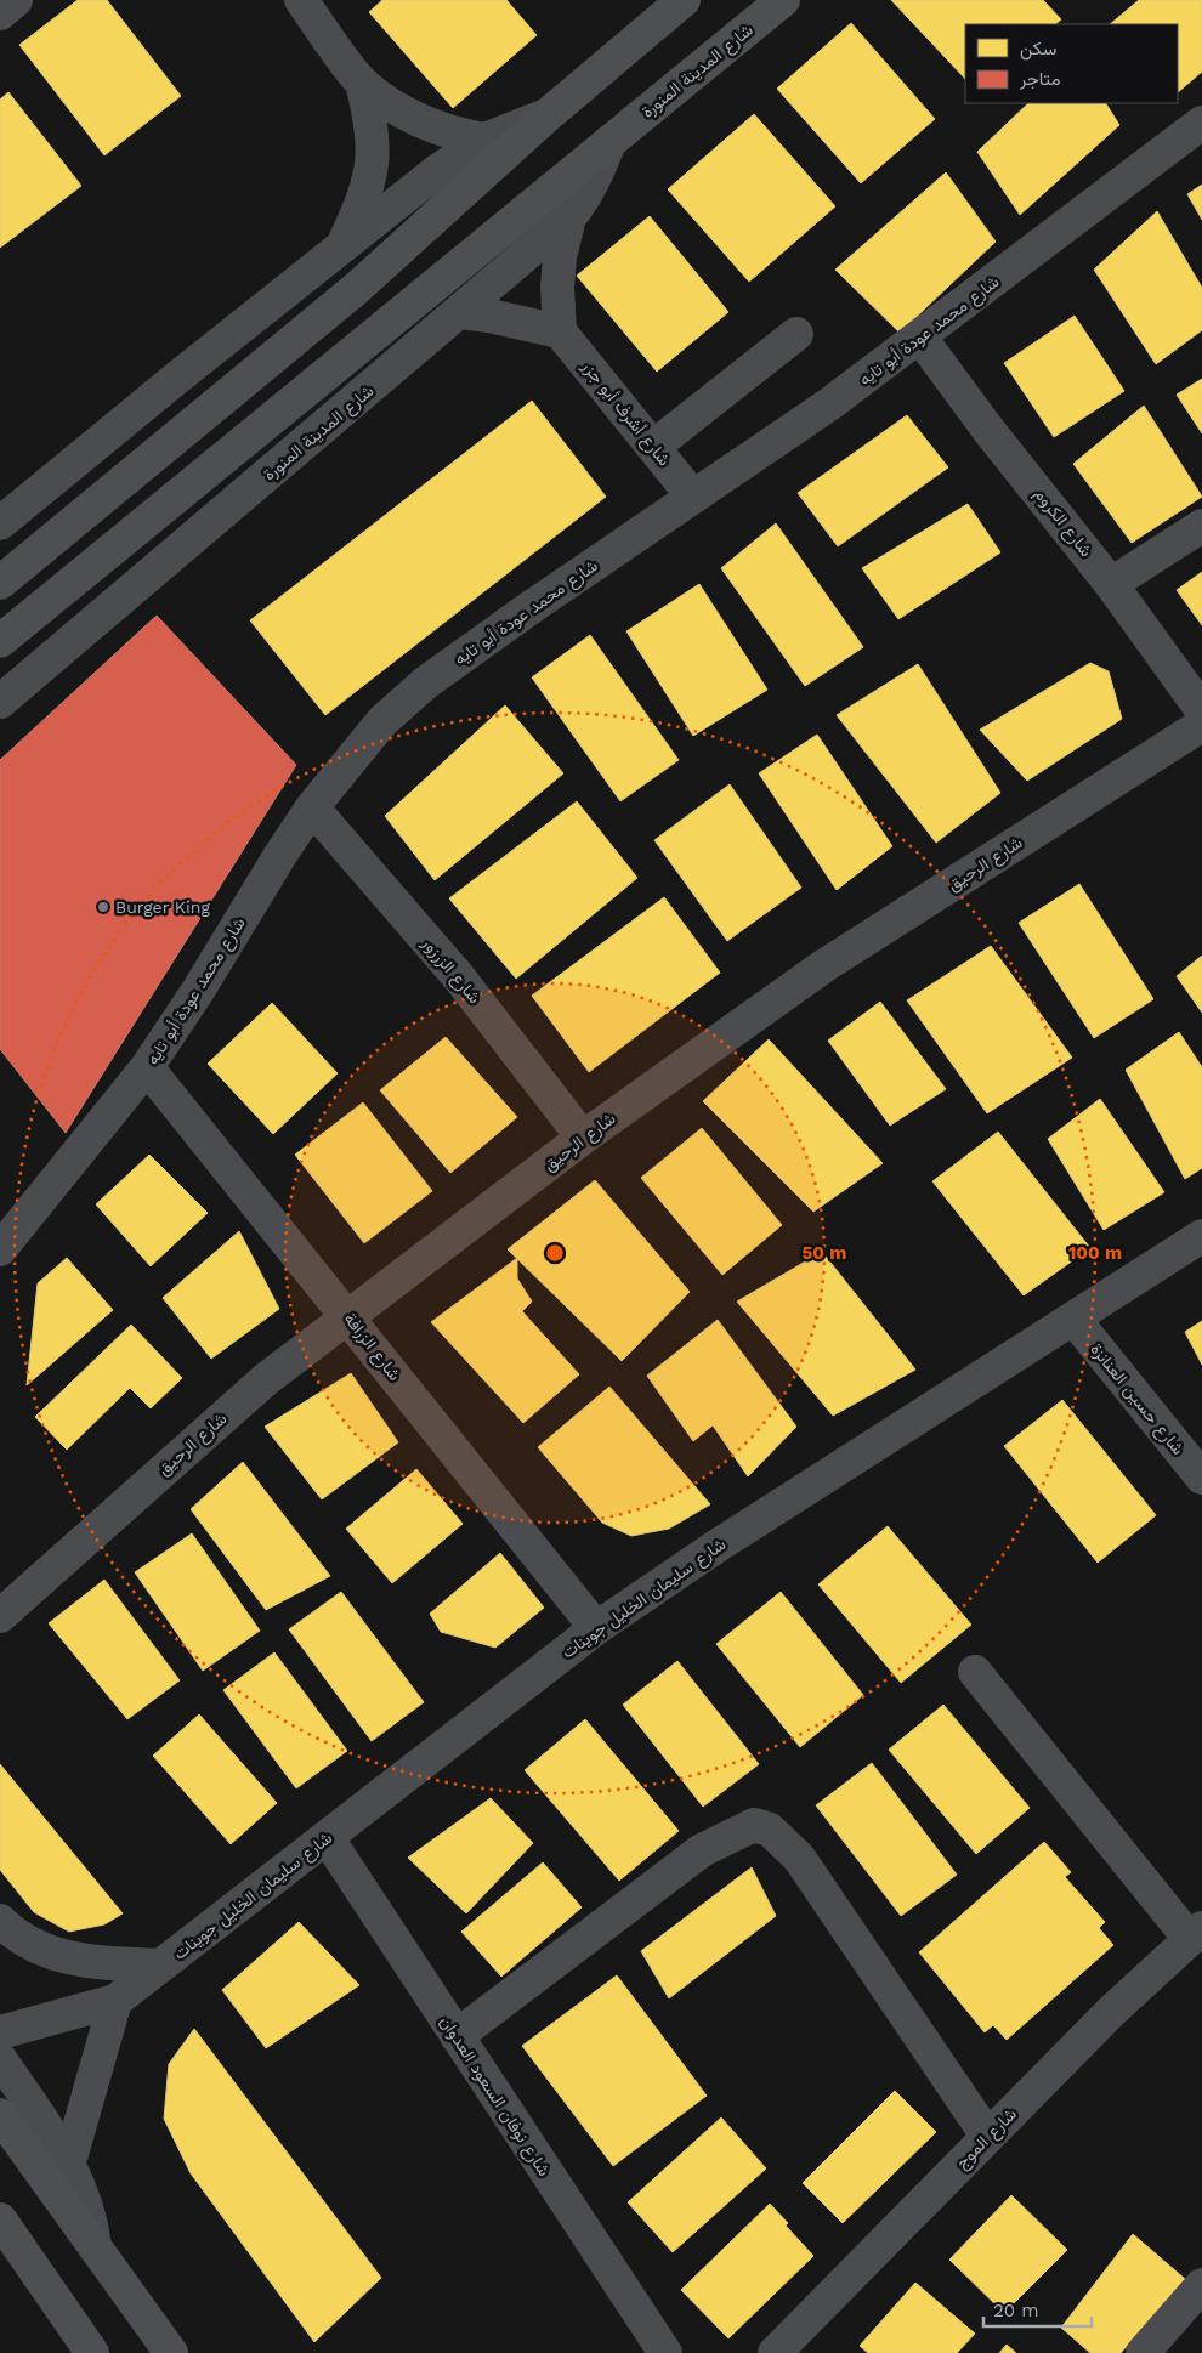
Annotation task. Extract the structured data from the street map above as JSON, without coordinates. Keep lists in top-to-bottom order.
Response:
{
  "streets": {
    "main road": ["شارع المدينة المنورة"],
    "street": [
      "شارع محمد عودة أبو تايه",
      "شارع أشرف أبو جزر",
      "شارع الكروم",
      "شارع الرحيق",
      "شارع الزرزور",
      "شارع الزرافة",
      "شارع حسين العنانزة",
      "شارع سليمان الخليل جوينات",
      "شارع نوفان السعود العدوان",
      "شارع الموج"
    ]
  },
  "crossings": [
    ["شارع محمد عودة أبو تايه", "شارع أشرف أبو جزر"],
    ["شارع محمد عودة أبو تايه", "شارع الكروم"],
    ["شارع محمد عودة أبو تايه", "شارع الزرزور"],
    ["شارع محمد عودة أبو تايه", "شارع الزرافة"],
    ["شارع الرحيق", "شارع الزرزور"],
    ["شارع الرحيق", "شارع الزرافة"],
    ["شارع الزرافة", "شارع سليمان الخليل جوينات"],
    ["شارع حسين العنانزة", "شارع سليمان الخليل جوينات"],
    ["شارع سليمان الخليل جوينات", "شارع نوفان السعود العدوان"]
  ],
  "places": ["Burger King"],
  "legend": ["سكن", "متاجر"],
  "scale_bar": "20 m",
  "rings": ["50 m", "100 m"]
}
